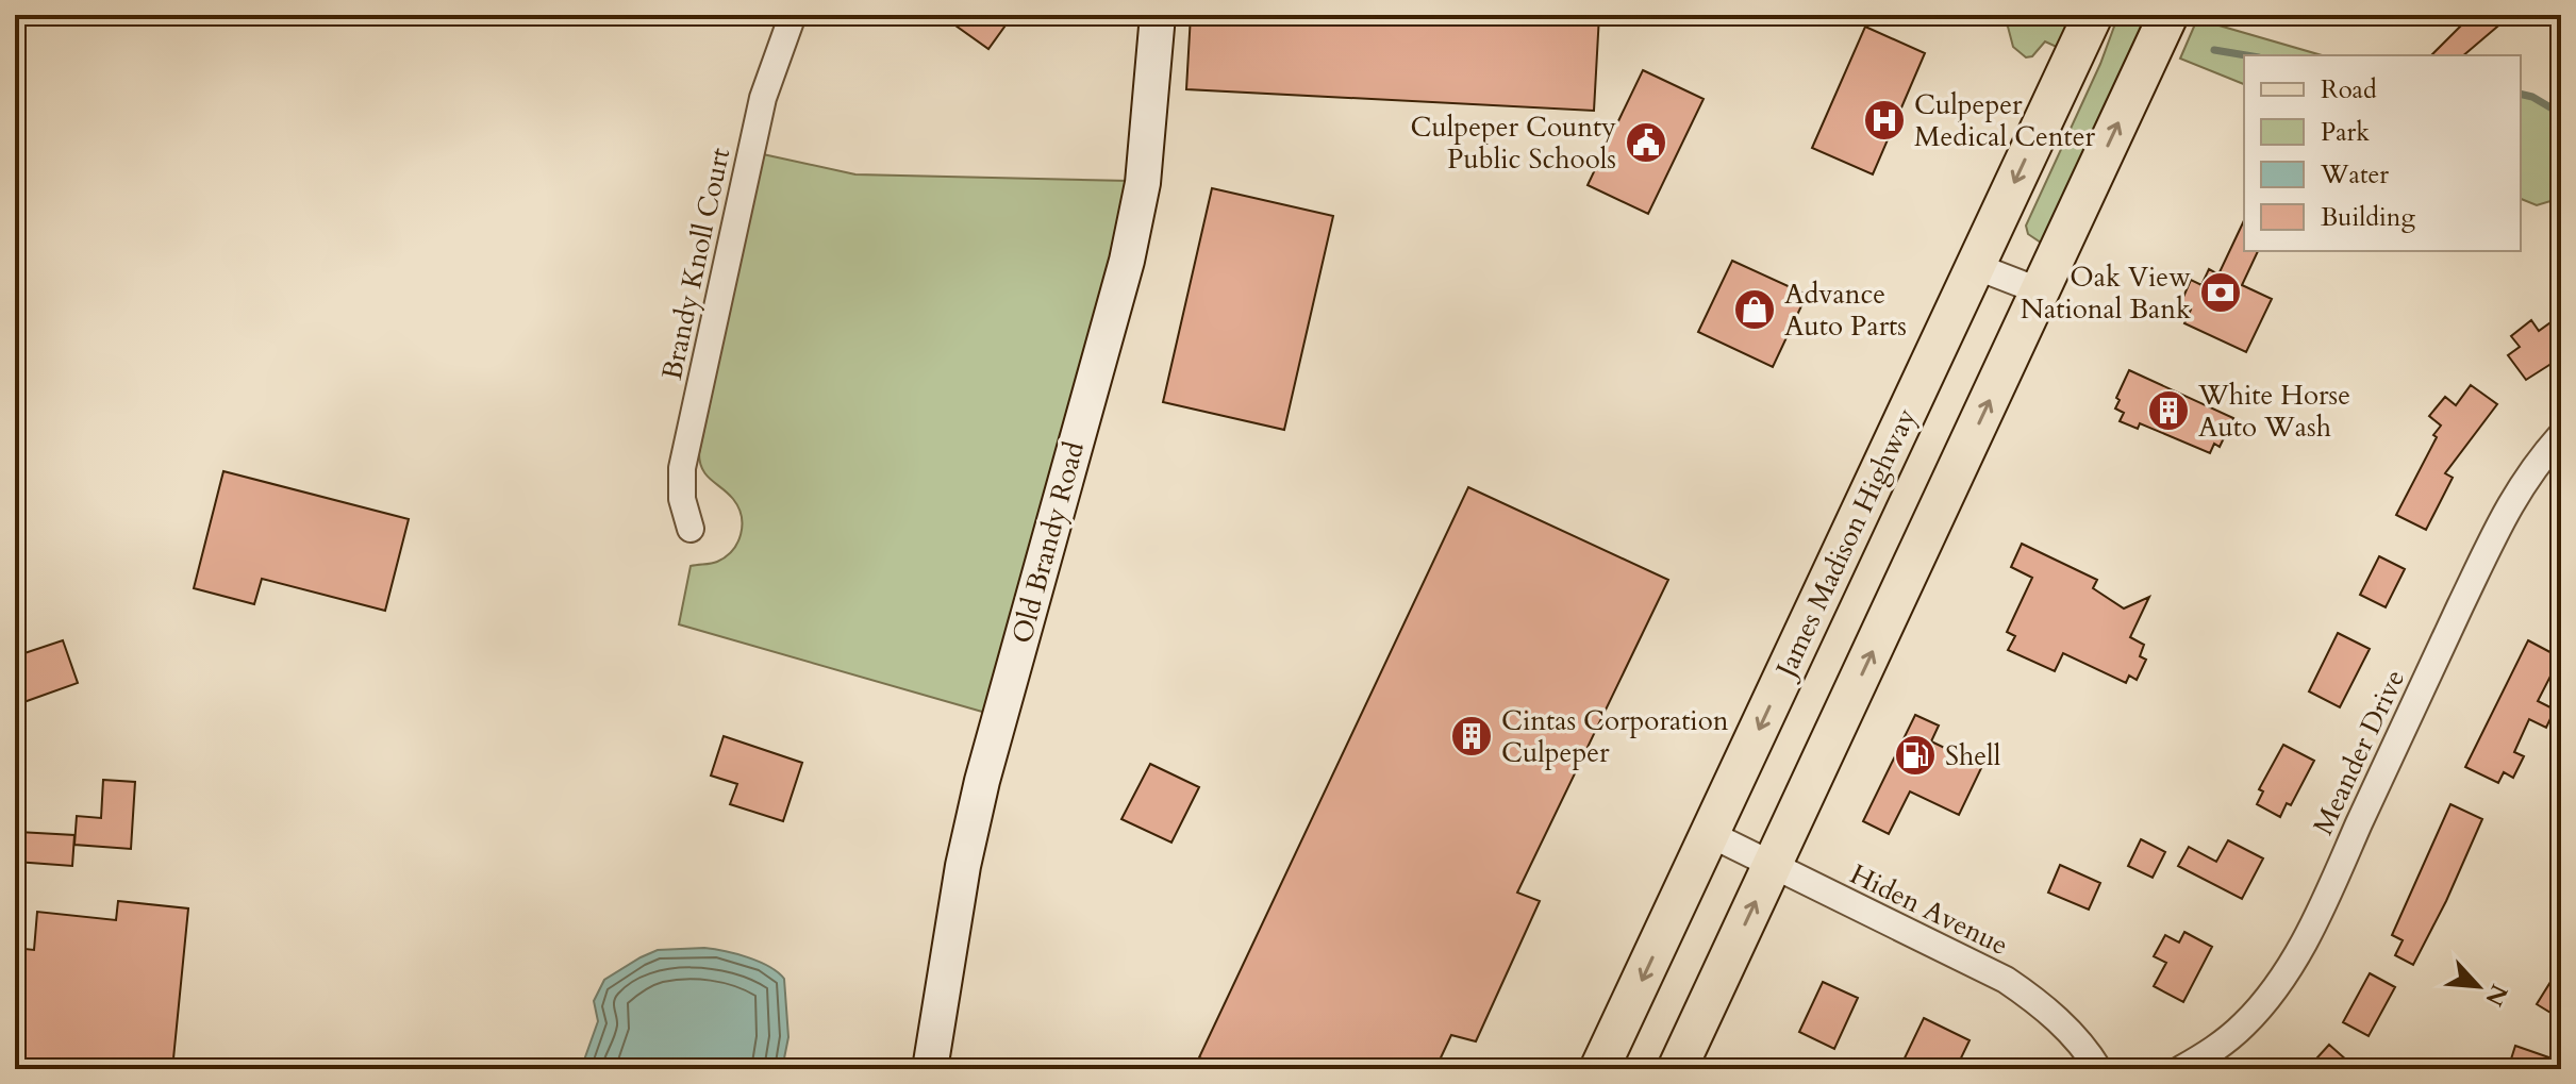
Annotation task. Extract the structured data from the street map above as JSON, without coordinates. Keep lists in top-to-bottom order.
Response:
{
  "streets": {
    "main road": ["James Madison Highway"],
    "street": [
      "Brandy Knoll Court",
      "Old Brandy Road",
      "Meander Drive",
      "Hiden Avenue"
    ]
  },
  "crossings": [
    ["James Madison Highway", "Hiden Avenue"]
  ],
  "places": {
    "hospital": ["Culpeper Medical Center"],
    "public building": ["Culpeper County Public Schools"],
    "bank": ["Oak View National Bank"],
    "shop": ["Advance Auto Parts"],
    "building": ["White Horse Auto Wash", "Cintas Corporation Culpeper"],
    "fuel station": ["Shell"]
  },
  "legend": [
    "Road",
    "Park",
    "Water",
    "Building"
  ],
  "north": "bottom right"
}
